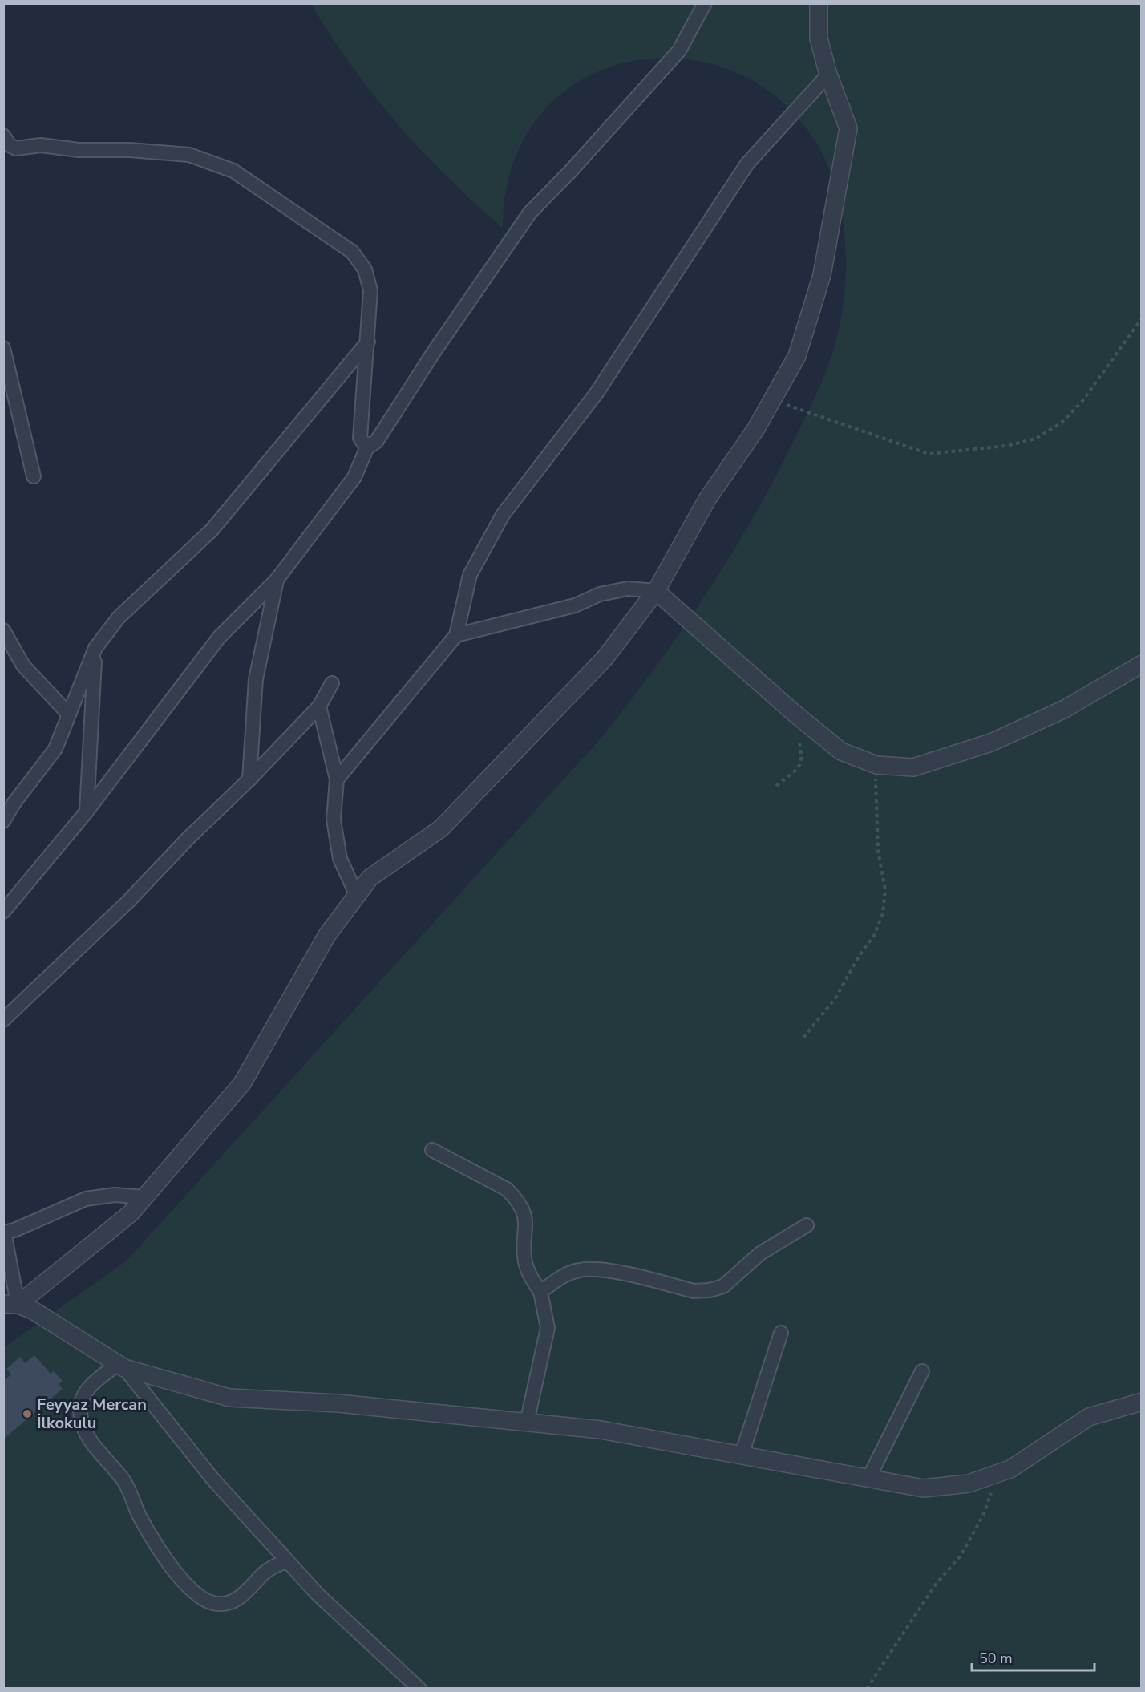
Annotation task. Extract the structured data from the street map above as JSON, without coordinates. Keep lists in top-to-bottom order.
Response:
{
  "places": ["Feyyaz Mercan İlkokulu"],
  "scale_bar": "50 m"
}
